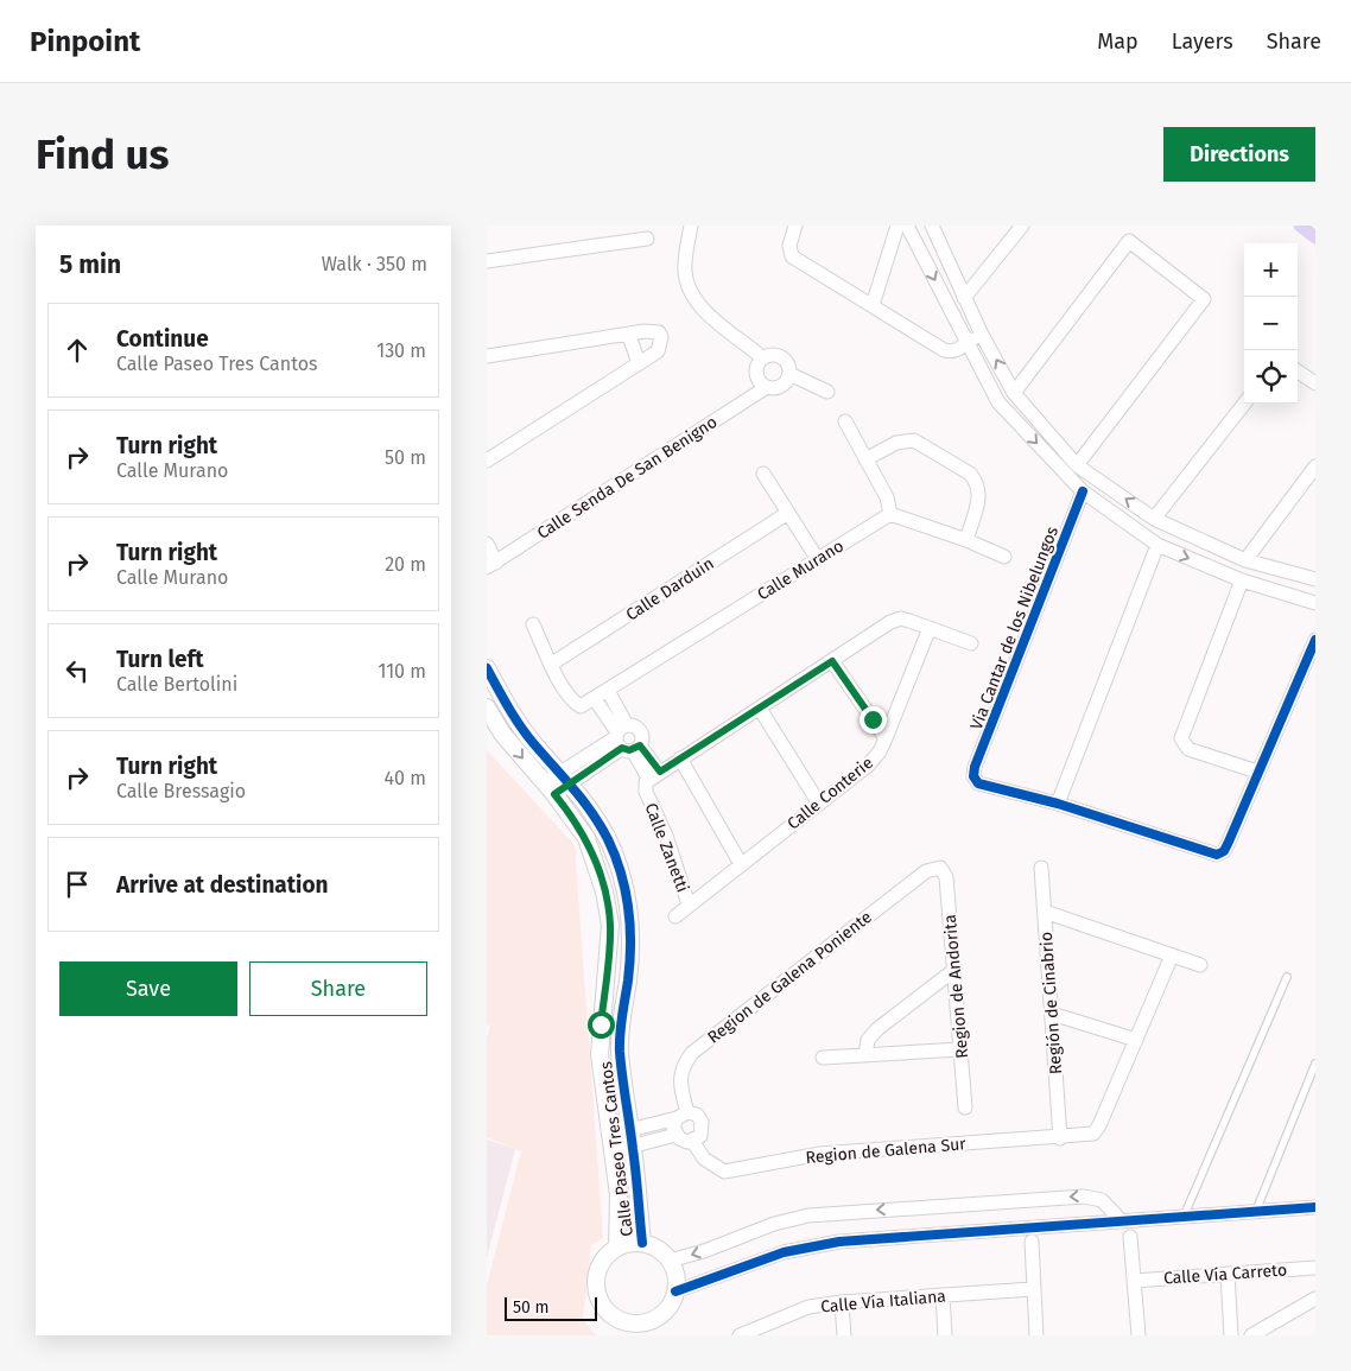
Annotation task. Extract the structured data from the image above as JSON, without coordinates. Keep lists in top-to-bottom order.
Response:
{
  "streets": {
    "street": [
      "Calle Senda De San Benigno",
      "Calle Murano",
      "Calle Darduin",
      "Via Cantar de los Nibelungos",
      "Calle Conterie",
      "Calle Zanetti",
      "Region de Galena Poniente",
      "Region de Andorita",
      "Región de Cinabrio",
      "Calle Paseo Tres Cantos",
      "Region de Galena Sur",
      "Calle Vía Carreto",
      "Calle Vía Italiana"
    ]
  },
  "crossings": [
    ["Calle Murano", "Calle Darduin"],
    ["Calle Conterie", "Calle Zanetti"],
    ["Region de Galena Poniente", "Region de Andorita"],
    ["Region de Galena Poniente", "Region de Galena Sur"],
    ["Región de Cinabrio", "Region de Galena Sur"]
  ],
  "scale_bar": "50 m",
  "page": {
    "header": "Pinpoint",
    "nav": ["Map", "Layers", "Share"],
    "buttons": [
      "Directions",
      ["Save", "Share"]
    ],
    "title": "Find us",
    "heading": ["5 min", "Walk · 350 m"],
    "map_buttons": ["+", "−"],
    "list": [
      ["Continue", "Calle Paseo Tres Cantos", "130 m"],
      ["Turn right", "Calle Murano", "50 m"],
      ["Turn right", "Calle Murano", "20 m"],
      ["Turn left", "Calle Bertolini", "110 m"],
      ["Turn right", "Calle Bressagio", "40 m"],
      "Arrive at destination"
    ],
    "scale": "50 m"
  }
}
